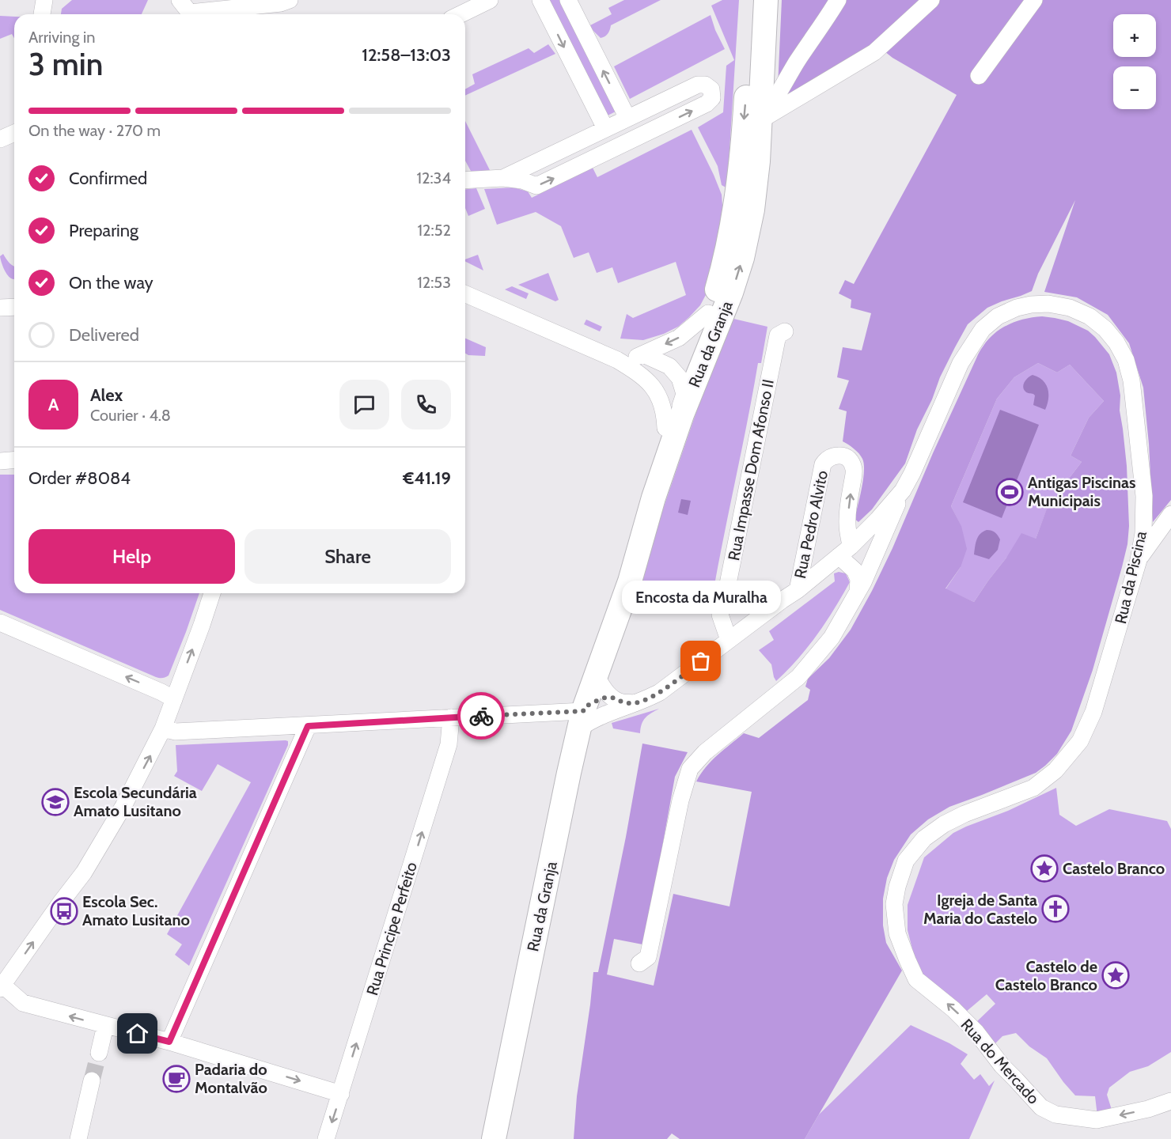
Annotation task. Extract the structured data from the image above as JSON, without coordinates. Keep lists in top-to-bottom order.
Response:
{
  "streets": {
    "main road": ["Rua da Granja"],
    "street": [
      "Rua Impasse Dom Afonso II",
      "Rua Pedro Alvito",
      "Rua da Piscina",
      "Rua Principe Perfeito",
      "Rua do Mercado"
    ]
  },
  "crossings": [
    ["Rua da Granja", "Rua da Piscina"],
    ["Rua Impasse Dom Afonso II", "Rua da Piscina"],
    ["Rua Pedro Alvito", "Rua da Piscina"],
    ["Rua da Piscina", "Rua do Mercado"]
  ],
  "one_way": ["Rua do Mercado"],
  "places": {
    "sports": ["Antigas Piscinas Municipais"],
    "other": ["Encosta da Muralha"],
    "school or university": ["Escola Secundária Amato Lusitano"],
    "place": ["Castelo Branco", "Castelo de Castelo Branco"],
    "church": ["Igreja de Santa Maria do Castelo"],
    "bus stop": ["Escola Sec. Amato Lusitano"],
    "cafe": ["Padaria do Montalvão"]
  },
  "page": {
    "map_buttons": ["+", "−"],
    "heading": ["3 min", "Arriving in", "12:58–13:03"],
    "panel": [
      "Alex",
      "Courier · 4.8",
      "Order #8084",
      "€41.19"
    ],
    "bar": "On the way · 270 m",
    "list": [
      ["Confirmed", "12:34"],
      ["Preparing", "12:52"],
      ["On the way", "12:53"],
      "Delivered"
    ],
    "round": "A",
    "buttons": ["Help", "Share"],
    "bubble": "Encosta da Muralha"
  }
}
